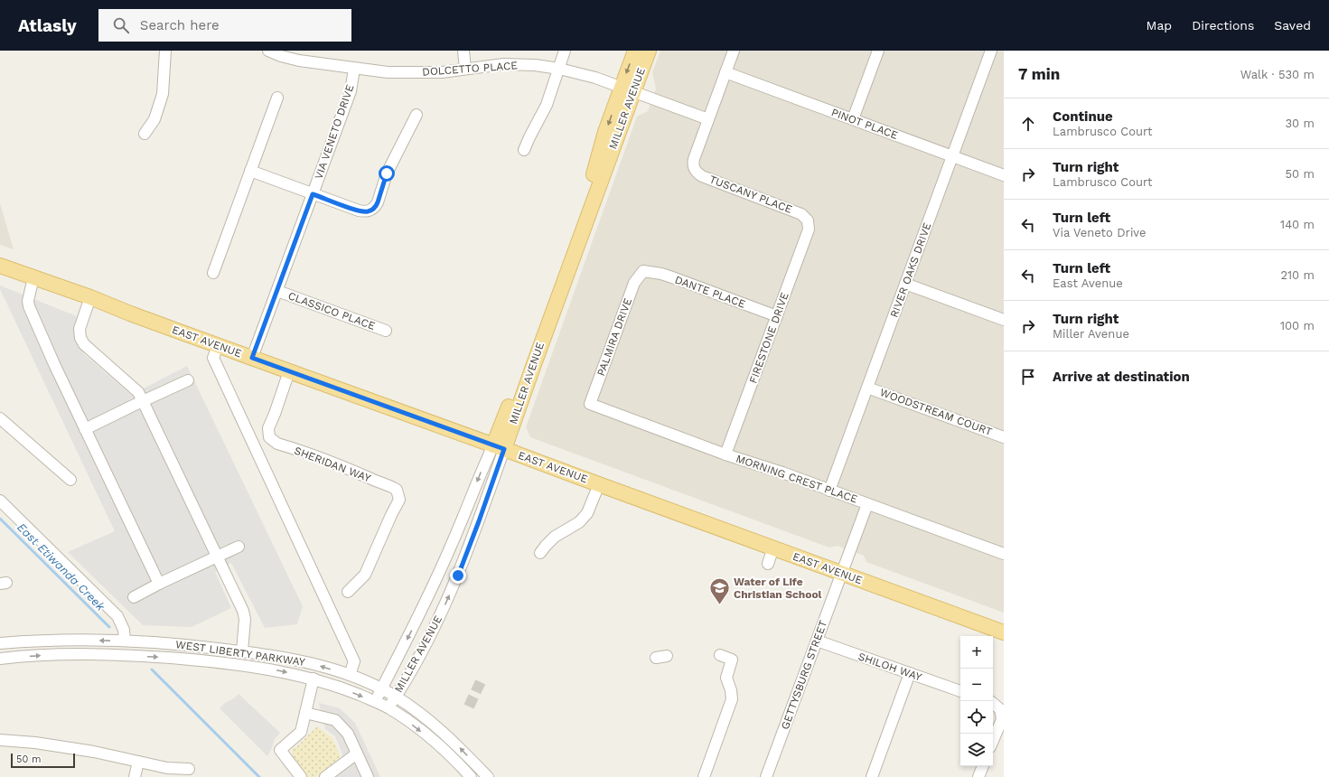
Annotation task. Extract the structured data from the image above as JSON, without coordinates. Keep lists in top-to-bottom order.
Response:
{
  "streets": {
    "main road": ["MILLER AVENUE", "EAST AVENUE"],
    "street": [
      "DOLCETTO PLACE",
      "PINOT PLACE",
      "VIA VENETO DRIVE",
      "TUSCANY PLACE",
      "RIVER OAKS DRIVE",
      "DANTE PLACE",
      "CLASSICO PLACE",
      "PALMIRA DRIVE",
      "FIRESTONE DRIVE",
      "WOODSTREAM COURT",
      "SHERIDAN WAY",
      "MORNING CREST PLACE",
      "WEST LIBERTY PARKWAY",
      "SHILOH WAY",
      "GETTYSBURG STREET"
    ]
  },
  "crossings": [
    ["DOLCETTO PLACE", "MILLER AVENUE"],
    ["DOLCETTO PLACE", "VIA VENETO DRIVE"],
    ["DOLCETTO PLACE", "TUSCANY PLACE"],
    ["MILLER AVENUE", "EAST AVENUE"],
    ["MILLER AVENUE", "WEST LIBERTY PARKWAY"],
    ["PINOT PLACE", "RIVER OAKS DRIVE"],
    ["VIA VENETO DRIVE", "CLASSICO PLACE"],
    ["VIA VENETO DRIVE", "EAST AVENUE"],
    ["TUSCANY PLACE", "FIRESTONE DRIVE"],
    ["RIVER OAKS DRIVE", "WOODSTREAM COURT"],
    ["RIVER OAKS DRIVE", "MORNING CREST PLACE"],
    ["DANTE PLACE", "PALMIRA DRIVE"],
    ["DANTE PLACE", "FIRESTONE DRIVE"],
    ["PALMIRA DRIVE", "MORNING CREST PLACE"],
    ["FIRESTONE DRIVE", "MORNING CREST PLACE"],
    ["EAST AVENUE", "SHERIDAN WAY"],
    ["EAST AVENUE", "GETTYSBURG STREET"],
    ["MORNING CREST PLACE", "GETTYSBURG STREET"],
    ["SHILOH WAY", "GETTYSBURG STREET"]
  ],
  "water": ["East Etiwanda Creek"],
  "places": {
    "school or university": ["Water of Life Christian School"]
  },
  "scale_bar": "50 m",
  "page": {
    "header": "Atlasly",
    "search": "Search here",
    "nav": ["Map", "Directions", "Saved"],
    "heading": ["7 min", "Walk · 530 m"],
    "list": [
      ["Continue", "Lambrusco Court", "30 m"],
      ["Turn right", "Lambrusco Court", "50 m"],
      ["Turn left", "Via Veneto Drive", "140 m"],
      ["Turn left", "East Avenue", "210 m"],
      ["Turn right", "Miller Avenue", "100 m"],
      "Arrive at destination"
    ],
    "map_buttons": ["+", "−"],
    "scale": "50 m"
  }
}
